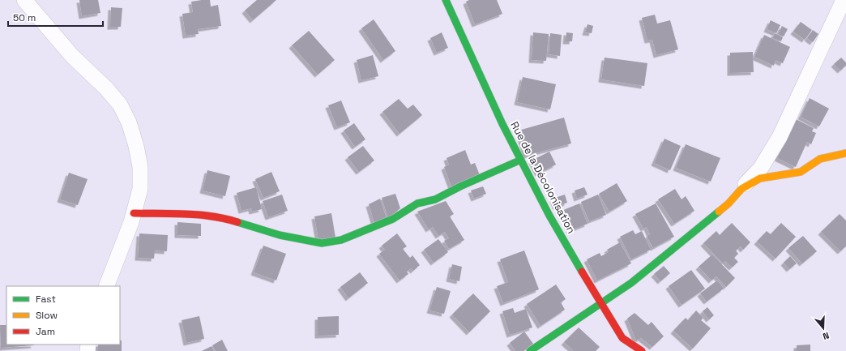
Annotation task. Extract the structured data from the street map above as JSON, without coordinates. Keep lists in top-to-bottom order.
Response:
{
  "streets": {
    "street": ["Rue de la Décolonisation"]
  },
  "legend": ["Fast", "Slow", "Jam"],
  "scale_bar": "50 m",
  "north": "bottom"
}
